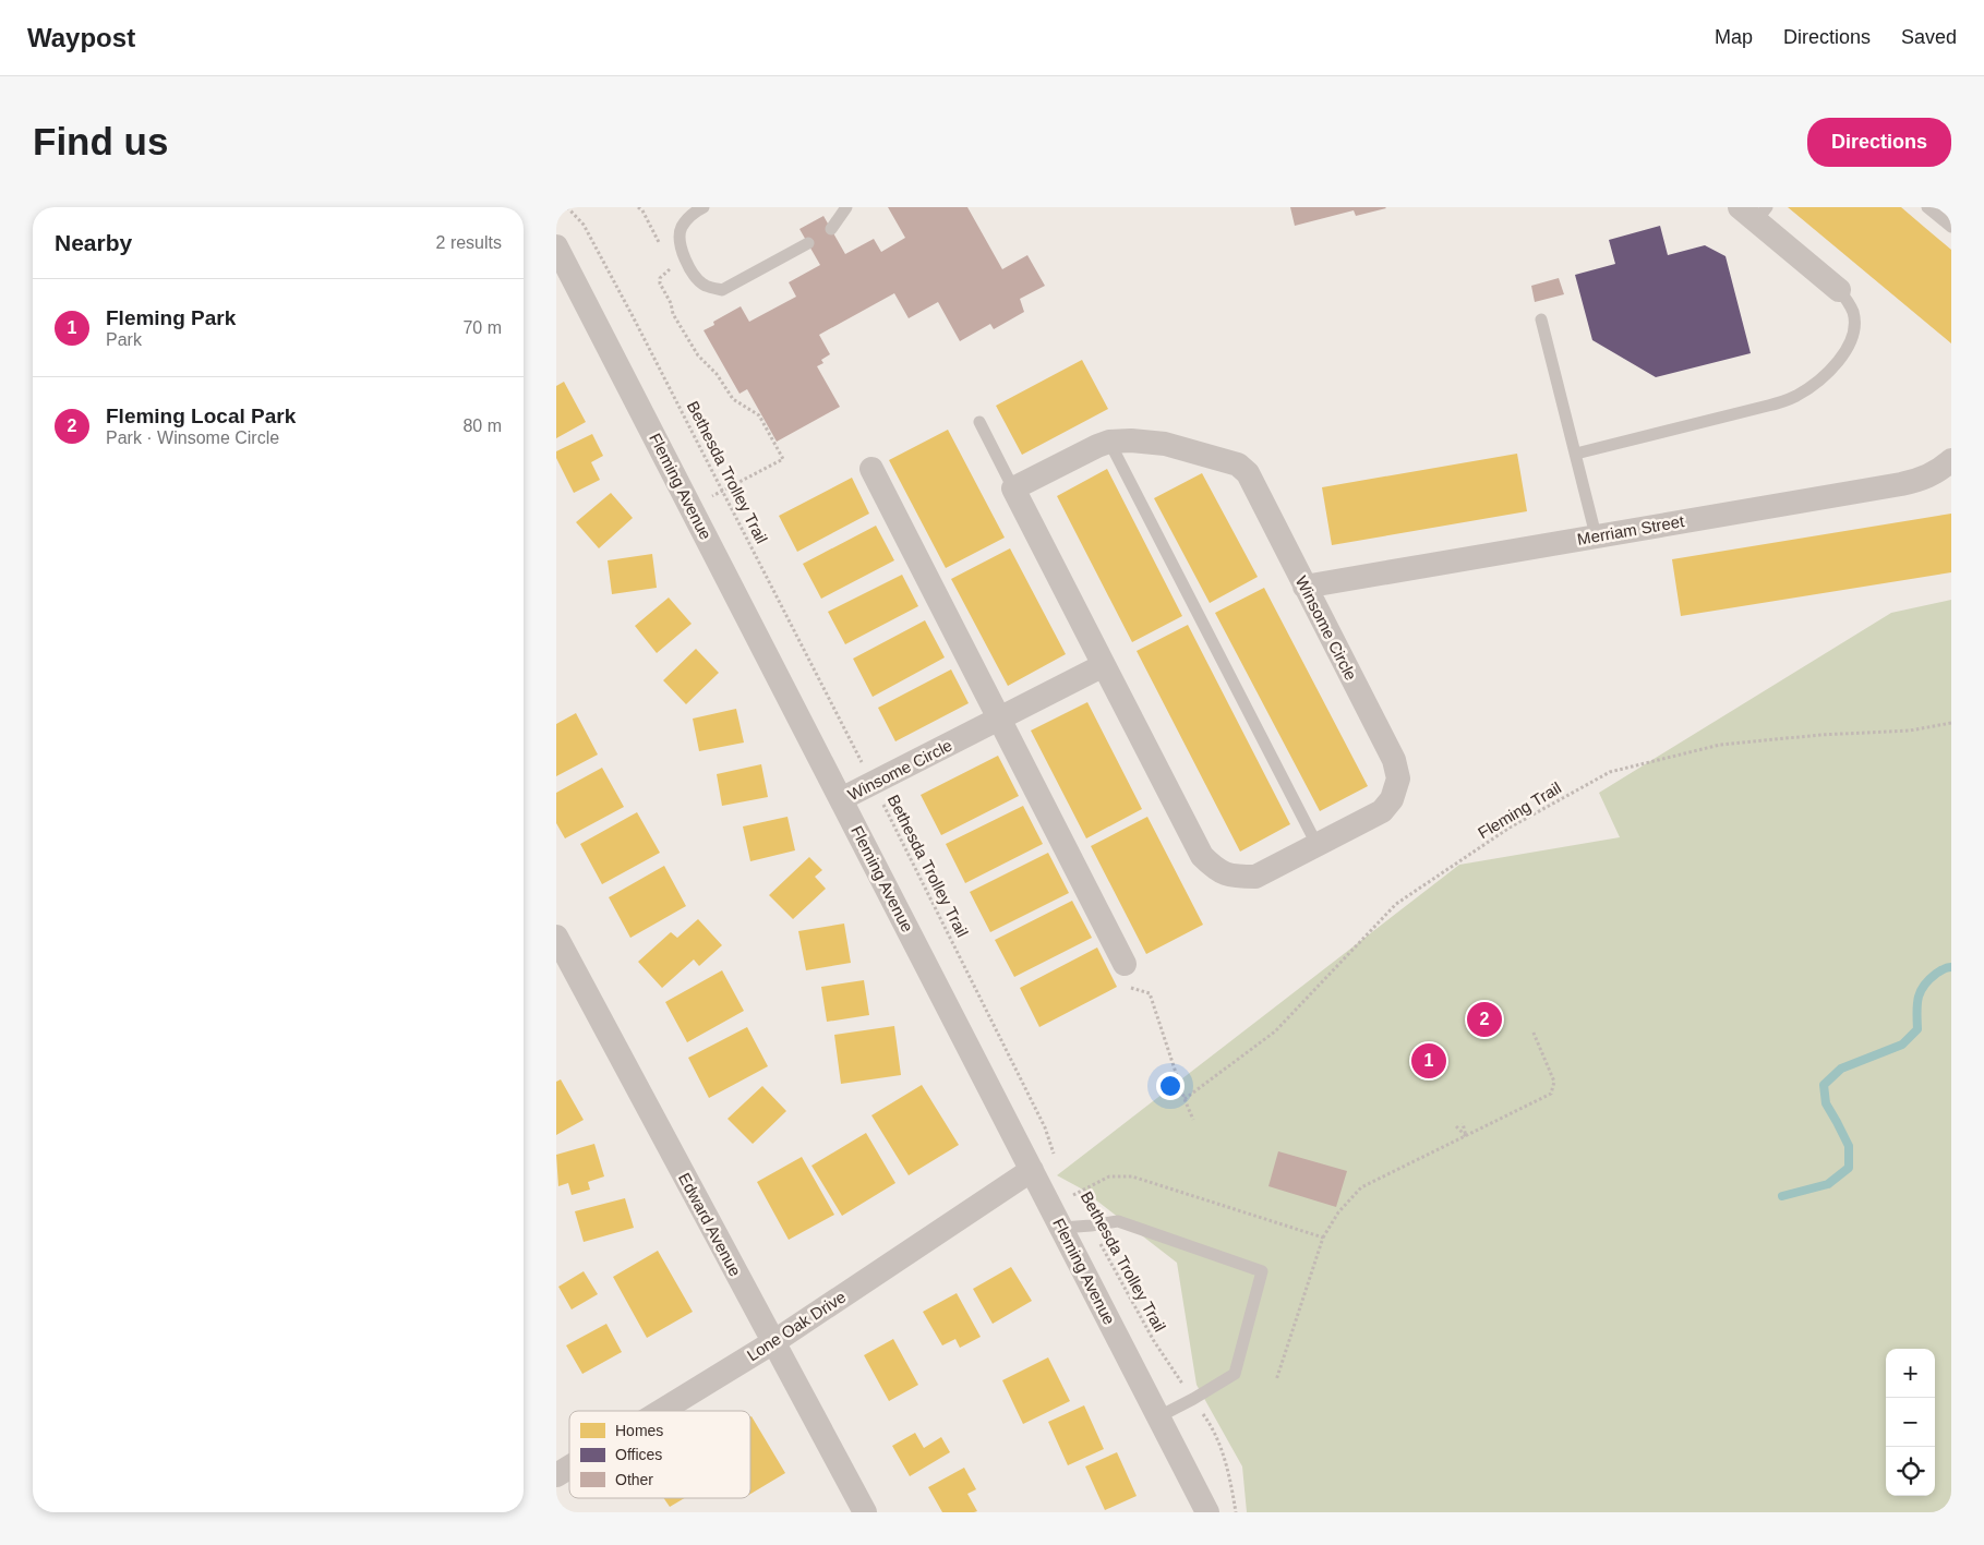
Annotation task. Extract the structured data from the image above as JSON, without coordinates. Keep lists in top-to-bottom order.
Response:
{
  "streets": {
    "street": [
      "Fleming Avenue",
      "Merriam Street",
      "Winsome Circle",
      "Edward Avenue",
      "Lone Oak Drive"
    ],
    "path": ["Bethesda Trolley Trail", "Fleming Trail"]
  },
  "crossings": [
    ["Bethesda Trolley Trail", "Winsome Circle"],
    ["Fleming Avenue", "Winsome Circle"],
    ["Fleming Avenue", "Lone Oak Drive"],
    ["Merriam Street", "Winsome Circle"],
    ["Edward Avenue", "Lone Oak Drive"]
  ],
  "legend": ["Homes", "Offices", "Other"],
  "page": {
    "header": "Waypost",
    "nav": ["Map", "Directions", "Saved"],
    "buttons": "Directions",
    "title": "Find us",
    "heading": ["Nearby", "2 results"],
    "list": [
      {
        "mark": "1",
        "name": "Fleming Park",
        "note": "Park",
        "value": "70 m"
      },
      {
        "mark": "2",
        "name": "Fleming Local Park",
        "note": "Park · Winsome Circle",
        "value": "80 m"
      }
    ],
    "pins": ["2", "1"],
    "map_buttons": ["+", "−"]
  }
}
